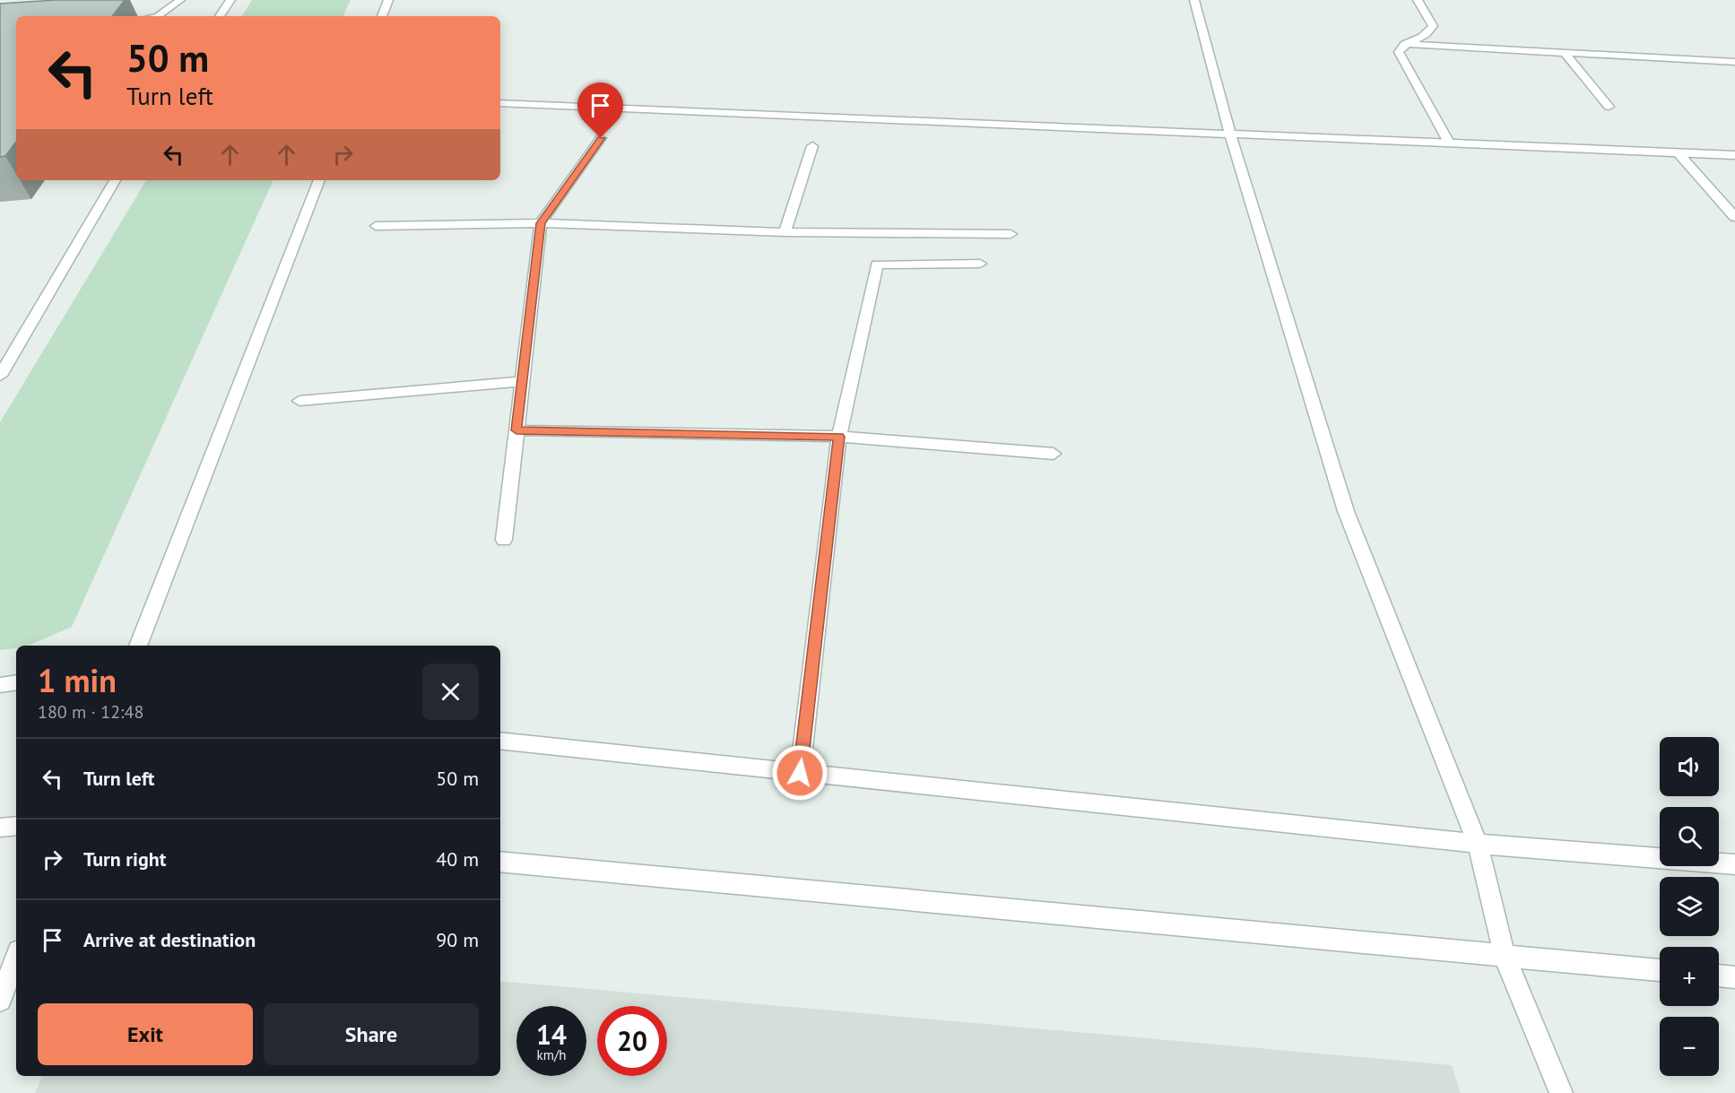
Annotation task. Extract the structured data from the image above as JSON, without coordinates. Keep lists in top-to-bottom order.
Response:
{
  "page": {
    "turn": ["50 m", "Turn left"],
    "heading": ["1 min", "180 m · 12:48"],
    "map_buttons": ["+", "−"],
    "list": [
      {
        "name": "Turn left",
        "value": "50 m"
      },
      {
        "name": "Turn right",
        "value": "40 m"
      },
      {
        "name": "Arrive at destination",
        "value": "90 m"
      }
    ],
    "buttons": ["Exit", "Share"],
    "speed": "14 km/h",
    "limit": "20"
  }
}
